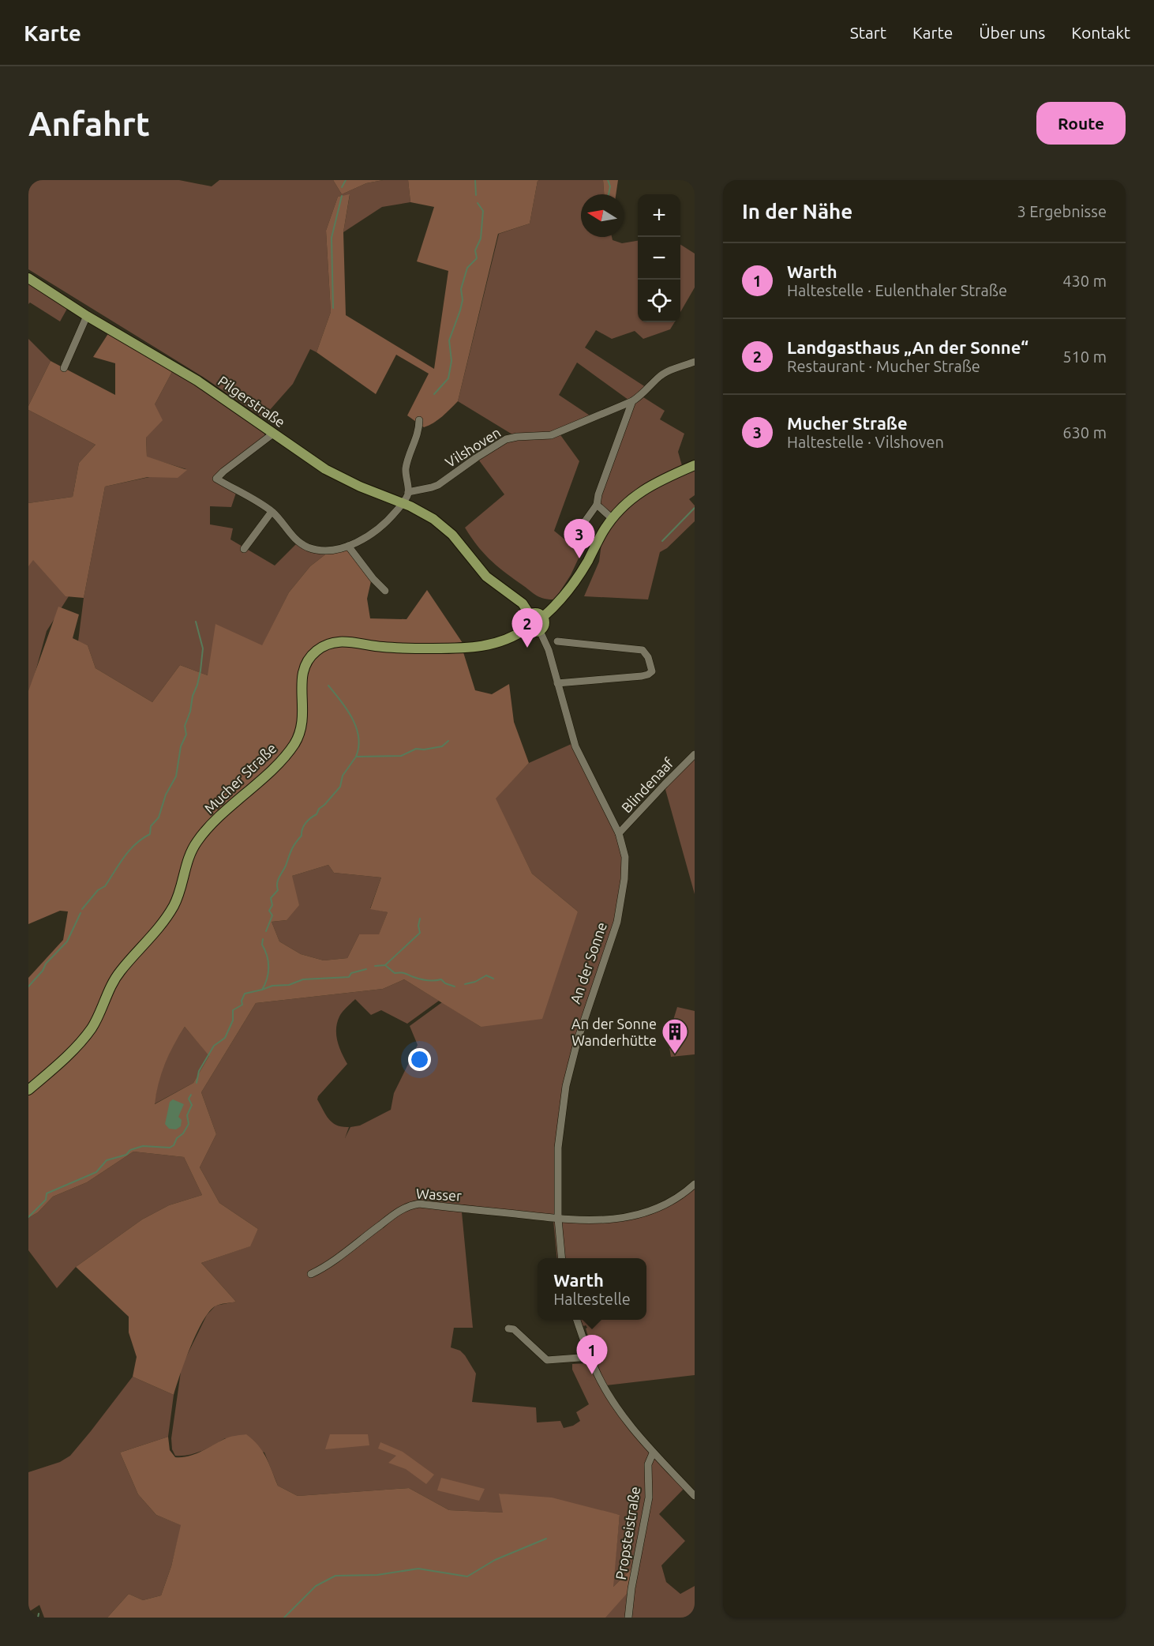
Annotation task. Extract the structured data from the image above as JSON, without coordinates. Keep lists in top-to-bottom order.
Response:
{
  "streets": {
    "main road": ["Pilgerstraße", "Mucher Straße"],
    "street": [
      "Vilshoven",
      "Blindenaaf",
      "An der Sonne",
      "Wasser",
      "Propsteistraße"
    ]
  },
  "crossings": [
    ["Mucher Straße", "An der Sonne"],
    ["Blindenaaf", "An der Sonne"],
    ["An der Sonne", "Wasser"]
  ],
  "places": {
    "building": ["An der Sonne Wanderhütte"]
  },
  "north": "left",
  "page": {
    "header": "Karte",
    "nav": [
      "Start",
      "Karte",
      "Über uns",
      "Kontakt"
    ],
    "buttons": "Route",
    "title": "Anfahrt",
    "heading": ["In der Nähe", "3 Ergebnisse"],
    "map_buttons": ["+", "−"],
    "list": [
      {
        "mark": "1",
        "name": "Warth",
        "note": "Haltestelle · Eulenthaler Straße",
        "value": "430 m"
      },
      {
        "mark": "2",
        "name": "Landgasthaus „An der Sonne“",
        "note": "Restaurant · Mucher Straße",
        "value": "510 m"
      },
      {
        "mark": "3",
        "name": "Mucher Straße",
        "note": "Haltestelle · Vilshoven",
        "value": "630 m"
      }
    ],
    "pins": ["3", "2", "1"],
    "popup": ["Warth", "Haltestelle"]
  }
}
